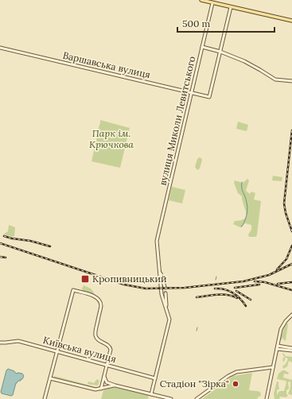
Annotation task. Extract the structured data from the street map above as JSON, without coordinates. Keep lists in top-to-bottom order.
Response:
{
  "streets": {
    "street": ["Варшавська вулиця", "вулиця Миколи Левитського", "Київська вулиця"]
  },
  "crossings": [
    ["Варшавська вулиця", "вулиця Миколи Левитського"]
  ],
  "parks": ["Парк ім. Крючкова"],
  "places": {
    "transit": ["Кропивницький"],
    "other": ["Стадіон \"Зірка\""]
  },
  "scale_bar": "500 m"
}
